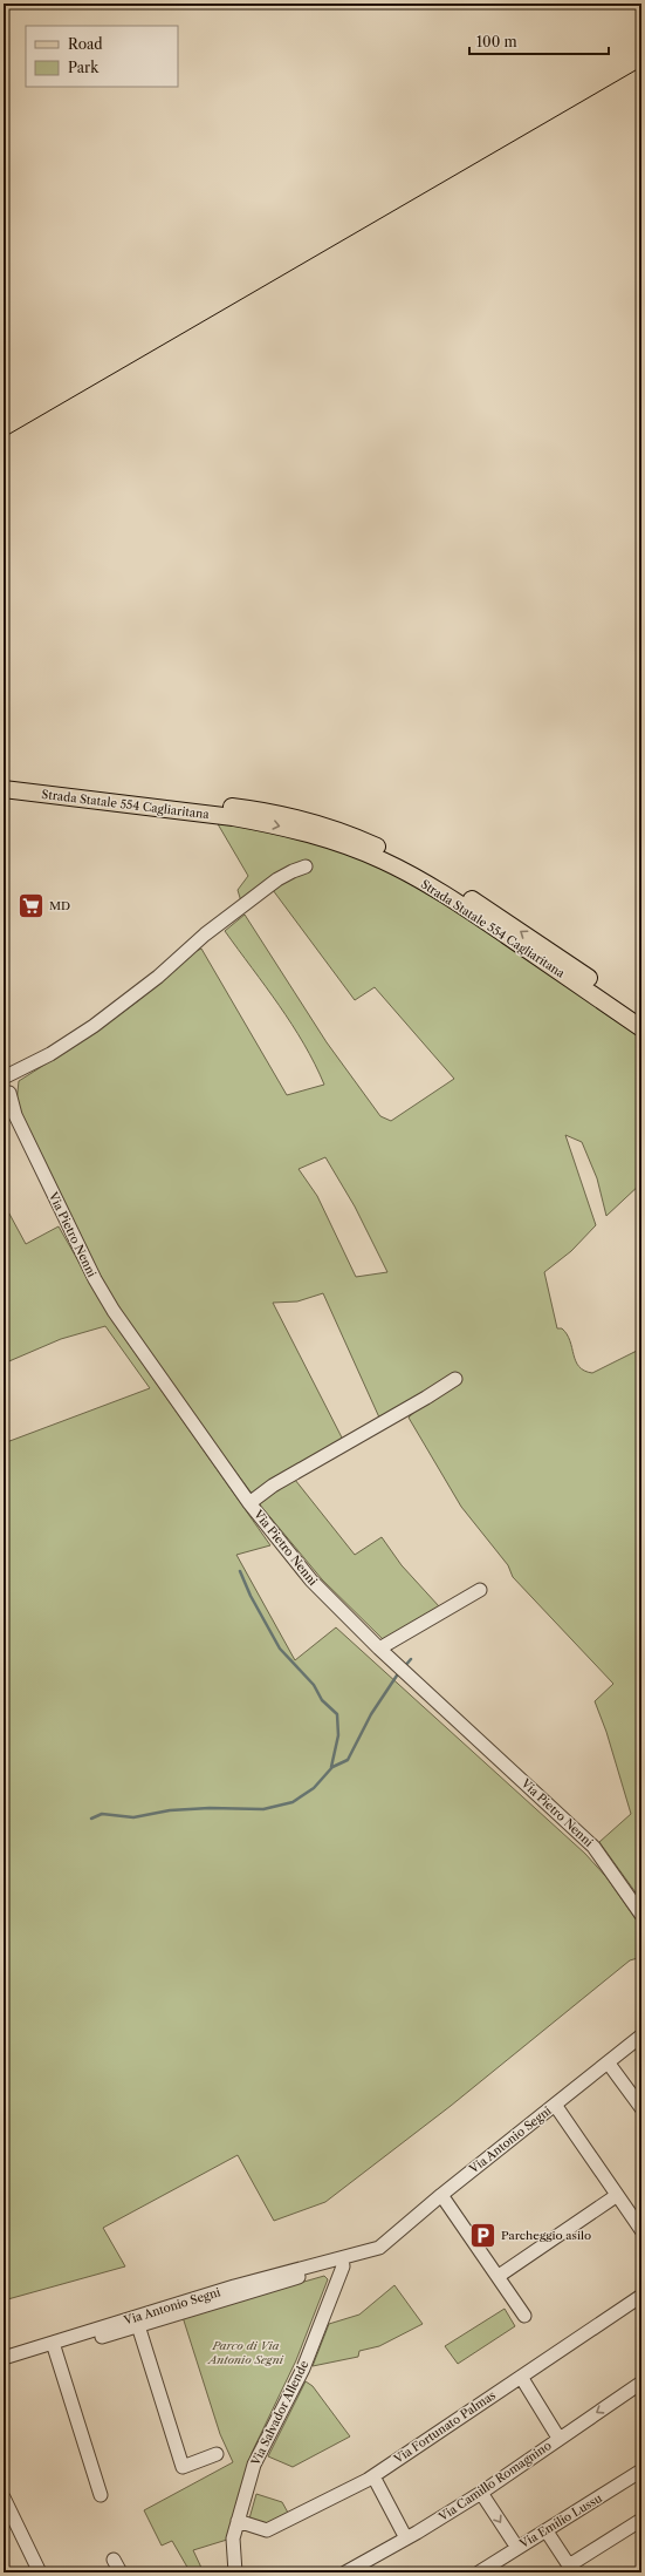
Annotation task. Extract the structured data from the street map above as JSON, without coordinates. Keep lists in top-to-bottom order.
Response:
{
  "streets": {
    "main road": ["Strada Statale 554 Cagliaritana"],
    "street": [
      "Via Pietro Nenni",
      "Via Antonio Segni",
      "Via Salvador Allende",
      "Via Fortunato Palmas",
      "Via Camillo Romagnino",
      "Via Emilio Lussu"
    ]
  },
  "crossings": [
    ["Via Antonio Segni", "Via Salvador Allende"],
    ["Via Salvador Allende", "Via Fortunato Palmas"]
  ],
  "parks": ["Parco di Via Antonio Segni"],
  "places": {
    "supermarket": ["MD"],
    "parking": ["Parcheggio asilo"]
  },
  "legend": ["Road", "Park"],
  "scale_bar": "100 m"
}
